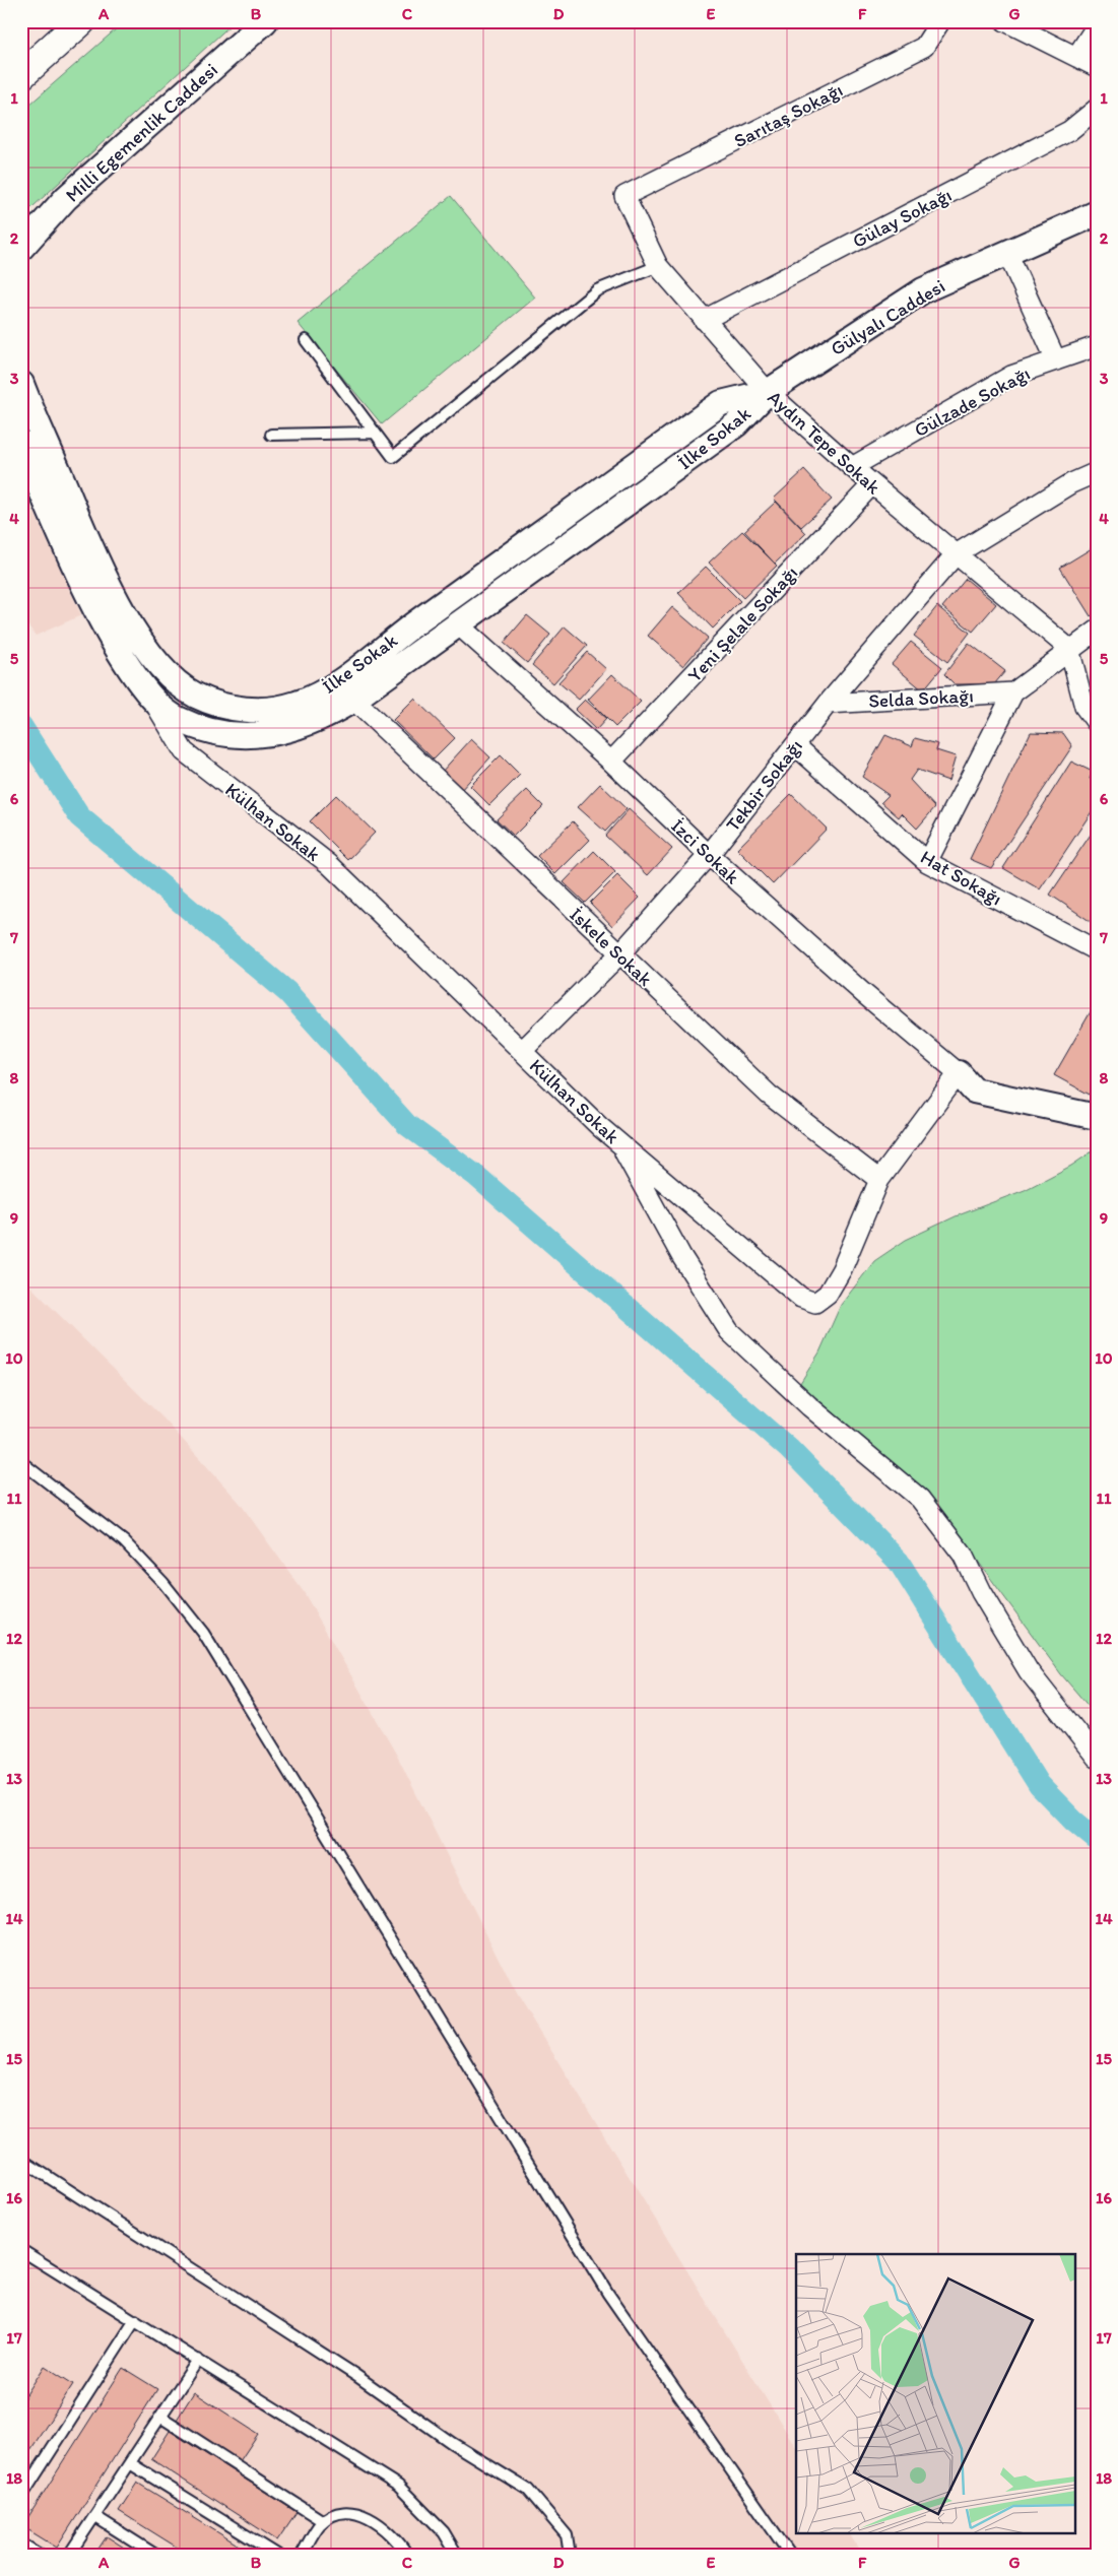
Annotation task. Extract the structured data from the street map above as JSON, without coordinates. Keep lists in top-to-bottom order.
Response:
{
  "streets": {
    "street": [
      "Sarıtaş Sokağı",
      "Milli Egemenlik Caddesi",
      "Gülay Sokağı",
      "Gülyalı Caddesi",
      "Gülzade Sokağı",
      "İlke Sokak",
      "Aydın Tepe Sokak",
      "Yeni Şelale Sokağı",
      "Selda Sokağı",
      "Tekbir Sokağı",
      "Külhan Sokak",
      "İzci Sokak",
      "Hat Sokağı",
      "İskele Sokak"
    ]
  },
  "crossings": [
    ["Sarıtaş Sokağı", "Aydın Tepe Sokak"],
    ["Gülay Sokağı", "Aydın Tepe Sokak"],
    ["Gülyalı Caddesi", "İlke Sokak"],
    ["Gülyalı Caddesi", "Aydın Tepe Sokak"],
    ["Gülzade Sokağı", "Aydın Tepe Sokak"],
    ["İlke Sokak", "Aydın Tepe Sokak"],
    ["İlke Sokak", "Külhan Sokak"],
    ["İlke Sokak", "İzci Sokak"],
    ["İlke Sokak", "İskele Sokak"],
    ["Aydın Tepe Sokak", "Yeni Şelale Sokağı"],
    ["Aydın Tepe Sokak", "Tekbir Sokağı"],
    ["Yeni Şelale Sokağı", "İzci Sokak"],
    ["Selda Sokağı", "Tekbir Sokağı"],
    ["Tekbir Sokağı", "Külhan Sokak"],
    ["Tekbir Sokağı", "İzci Sokak"],
    ["Tekbir Sokağı", "Hat Sokağı"],
    ["Tekbir Sokağı", "İskele Sokak"],
    ["Külhan Sokak", "İzci Sokak"],
    ["Külhan Sokak", "İskele Sokak"]
  ],
  "grid": {
    "columns": [
      "A",
      "B",
      "C",
      "D",
      "E",
      "F",
      "G"
    ],
    "rows": [
      "1",
      "2",
      "3",
      "4",
      "5",
      "6",
      "7",
      "8",
      "9",
      "10",
      "11",
      "12",
      "13",
      "14",
      "15",
      "16",
      "17",
      "18"
    ]
  }
}
